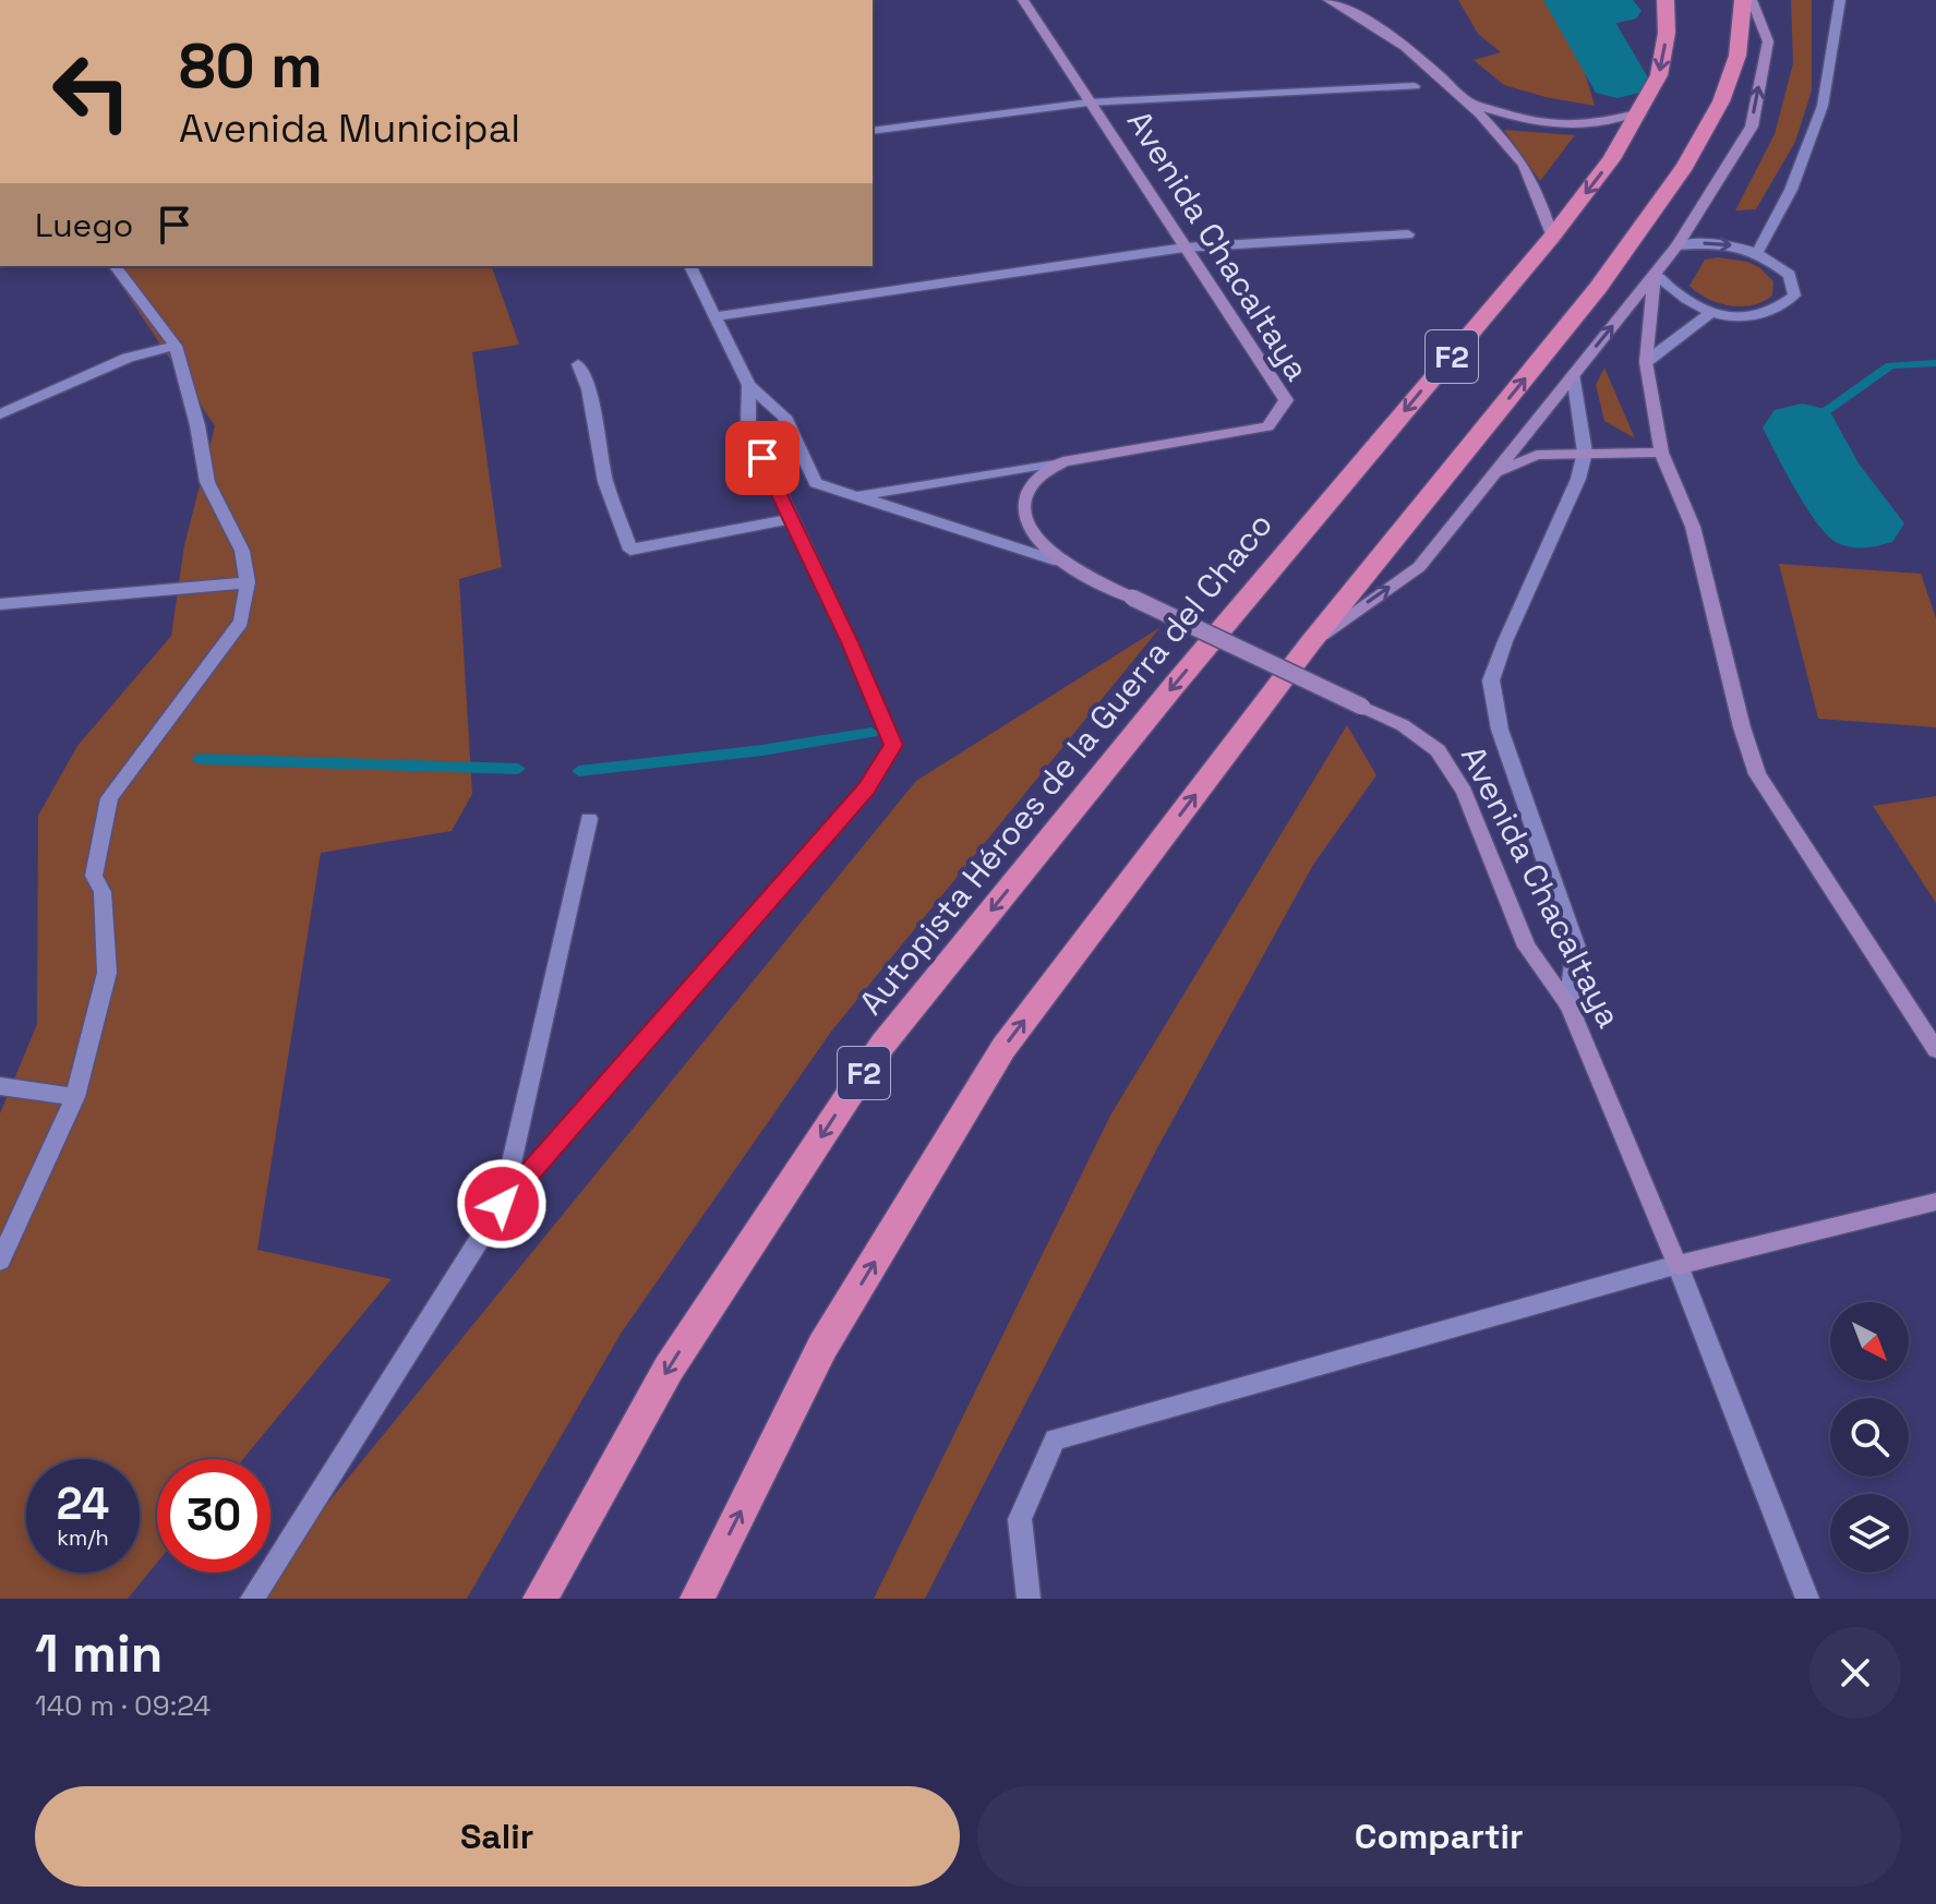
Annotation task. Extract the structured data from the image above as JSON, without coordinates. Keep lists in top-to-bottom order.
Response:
{
  "streets": {
    "highway": ["F2", "Autopista Héroes de la Guerra del Chaco"],
    "street": ["Avenida Chacaltaya"]
  },
  "north": "bottom right",
  "page": {
    "turn": ["80 m", "Avenida Municipal"],
    "then": "Luego",
    "speed": "24 km/h",
    "limit": "30",
    "heading": ["1 min", "140 m · 09:24"],
    "buttons": ["Salir", "Compartir"]
  }
}
